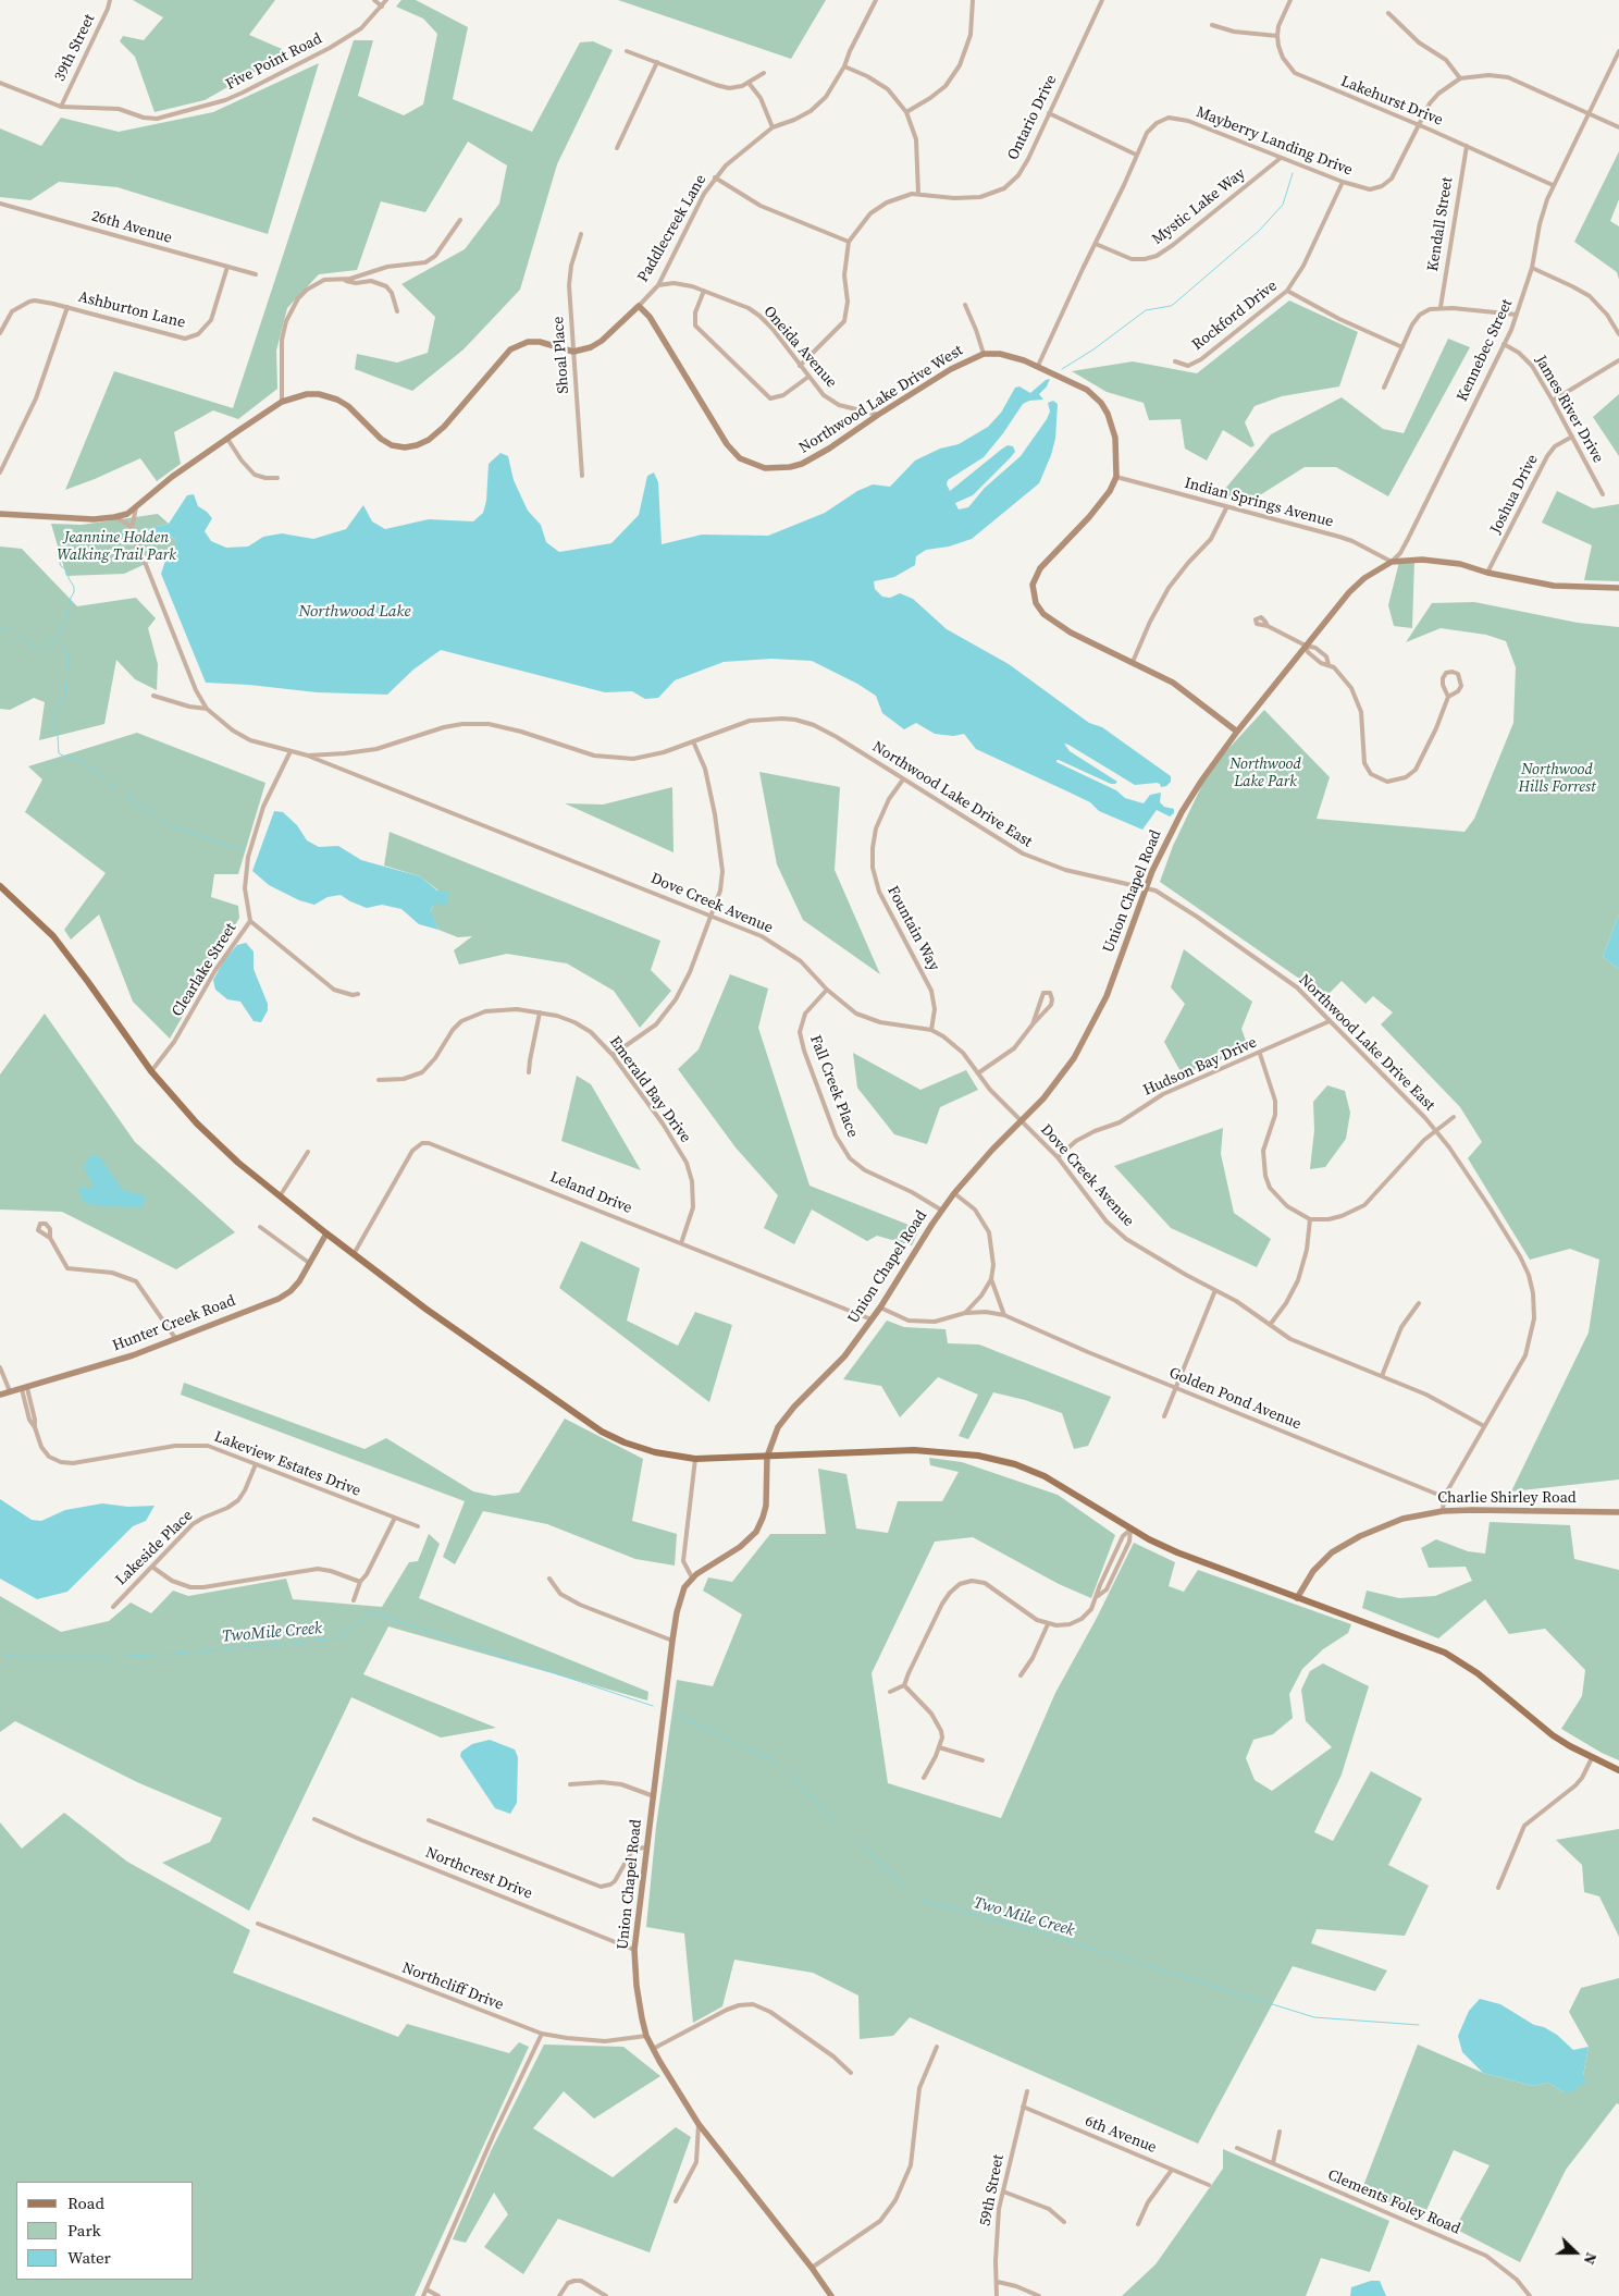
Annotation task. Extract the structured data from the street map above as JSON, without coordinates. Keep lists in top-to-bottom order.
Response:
{
  "streets": {
    "street": [
      "39th Street",
      "Five Point Road",
      "Lakehurst Drive",
      "Ontario Drive",
      "Mayberry Landing Drive",
      "Mystic Lake Way",
      "Kendall Street",
      "26th Avenue",
      "Paddlecreek Lane",
      "Ashburton Lane",
      "Rockford Drive",
      "Oneida Avenue",
      "Kennebec Street",
      "Shoal Place",
      "Northwood Lake Drive West",
      "James River Drive",
      "Joshua Drive",
      "Indian Springs Avenue",
      "Northwood Lake Drive East",
      "Union Chapel Road",
      "Dove Creek Avenue",
      "Fountain Way",
      "Clearlake Street",
      "Hudson Bay Drive",
      "Fall Creek Place",
      "Emerald Bay Drive",
      "Leland Drive",
      "Hunter Creek Road",
      "Golden Pond Avenue",
      "Lakeview Estates Drive",
      "Charlie Shirley Road",
      "Lakeside Place",
      "Northcrest Drive",
      "Northcliff Drive",
      "6th Avenue",
      "59th Street",
      "Clements Foley Road"
    ]
  },
  "crossings": [
    ["39th Street", "Five Point Road"],
    ["Lakehurst Drive", "Mayberry Landing Drive"],
    ["Lakehurst Drive", "Kendall Street"],
    ["Lakehurst Drive", "Kennebec Street"],
    ["Ontario Drive", "Oneida Avenue"],
    ["Mayberry Landing Drive", "Mystic Lake Way"],
    ["Mayberry Landing Drive", "Rockford Drive"],
    ["Mayberry Landing Drive", "Kennebec Street"],
    ["Mayberry Landing Drive", "Northwood Lake Drive West"],
    ["26th Avenue", "Ashburton Lane"],
    ["Paddlecreek Lane", "Oneida Avenue"],
    ["Paddlecreek Lane", "Northwood Lake Drive West"],
    ["Oneida Avenue", "Northwood Lake Drive West"],
    ["Kennebec Street", "James River Drive"],
    ["Kennebec Street", "Indian Springs Avenue"],
    ["Kennebec Street", "Union Chapel Road"],
    ["Northwood Lake Drive West", "Indian Springs Avenue"],
    ["James River Drive", "Joshua Drive"],
    ["Joshua Drive", "Union Chapel Road"],
    ["Indian Springs Avenue", "Union Chapel Road"],
    ["Northwood Lake Drive East", "Union Chapel Road"],
    ["Northwood Lake Drive East", "Dove Creek Avenue"],
    ["Northwood Lake Drive East", "Fountain Way"],
    ["Northwood Lake Drive East", "Clearlake Street"],
    ["Northwood Lake Drive East", "Hudson Bay Drive"],
    ["Northwood Lake Drive East", "Golden Pond Avenue"],
    ["Union Chapel Road", "Dove Creek Avenue"],
    ["Union Chapel Road", "Fall Creek Place"],
    ["Union Chapel Road", "Leland Drive"],
    ["Union Chapel Road", "Golden Pond Avenue"],
    ["Union Chapel Road", "Northcrest Drive"],
    ["Union Chapel Road", "Northcliff Drive"],
    ["Dove Creek Avenue", "Fountain Way"],
    ["Dove Creek Avenue", "Hudson Bay Drive"],
    ["Dove Creek Avenue", "Fall Creek Place"],
    ["Emerald Bay Drive", "Leland Drive"],
    ["Hunter Creek Road", "Lakeview Estates Drive"],
    ["Lakeview Estates Drive", "Lakeside Place"],
    ["6th Avenue", "59th Street"]
  ],
  "water": ["Northwood Lake", "TwoMile Creek", "Two Mile Creek"],
  "parks": ["Jeannine Holden Walking Trail Park", "Northwood Lake Park", "Northwood Hills Forrest"],
  "legend": ["Road", "Park", "Water"],
  "north": "right"
}
